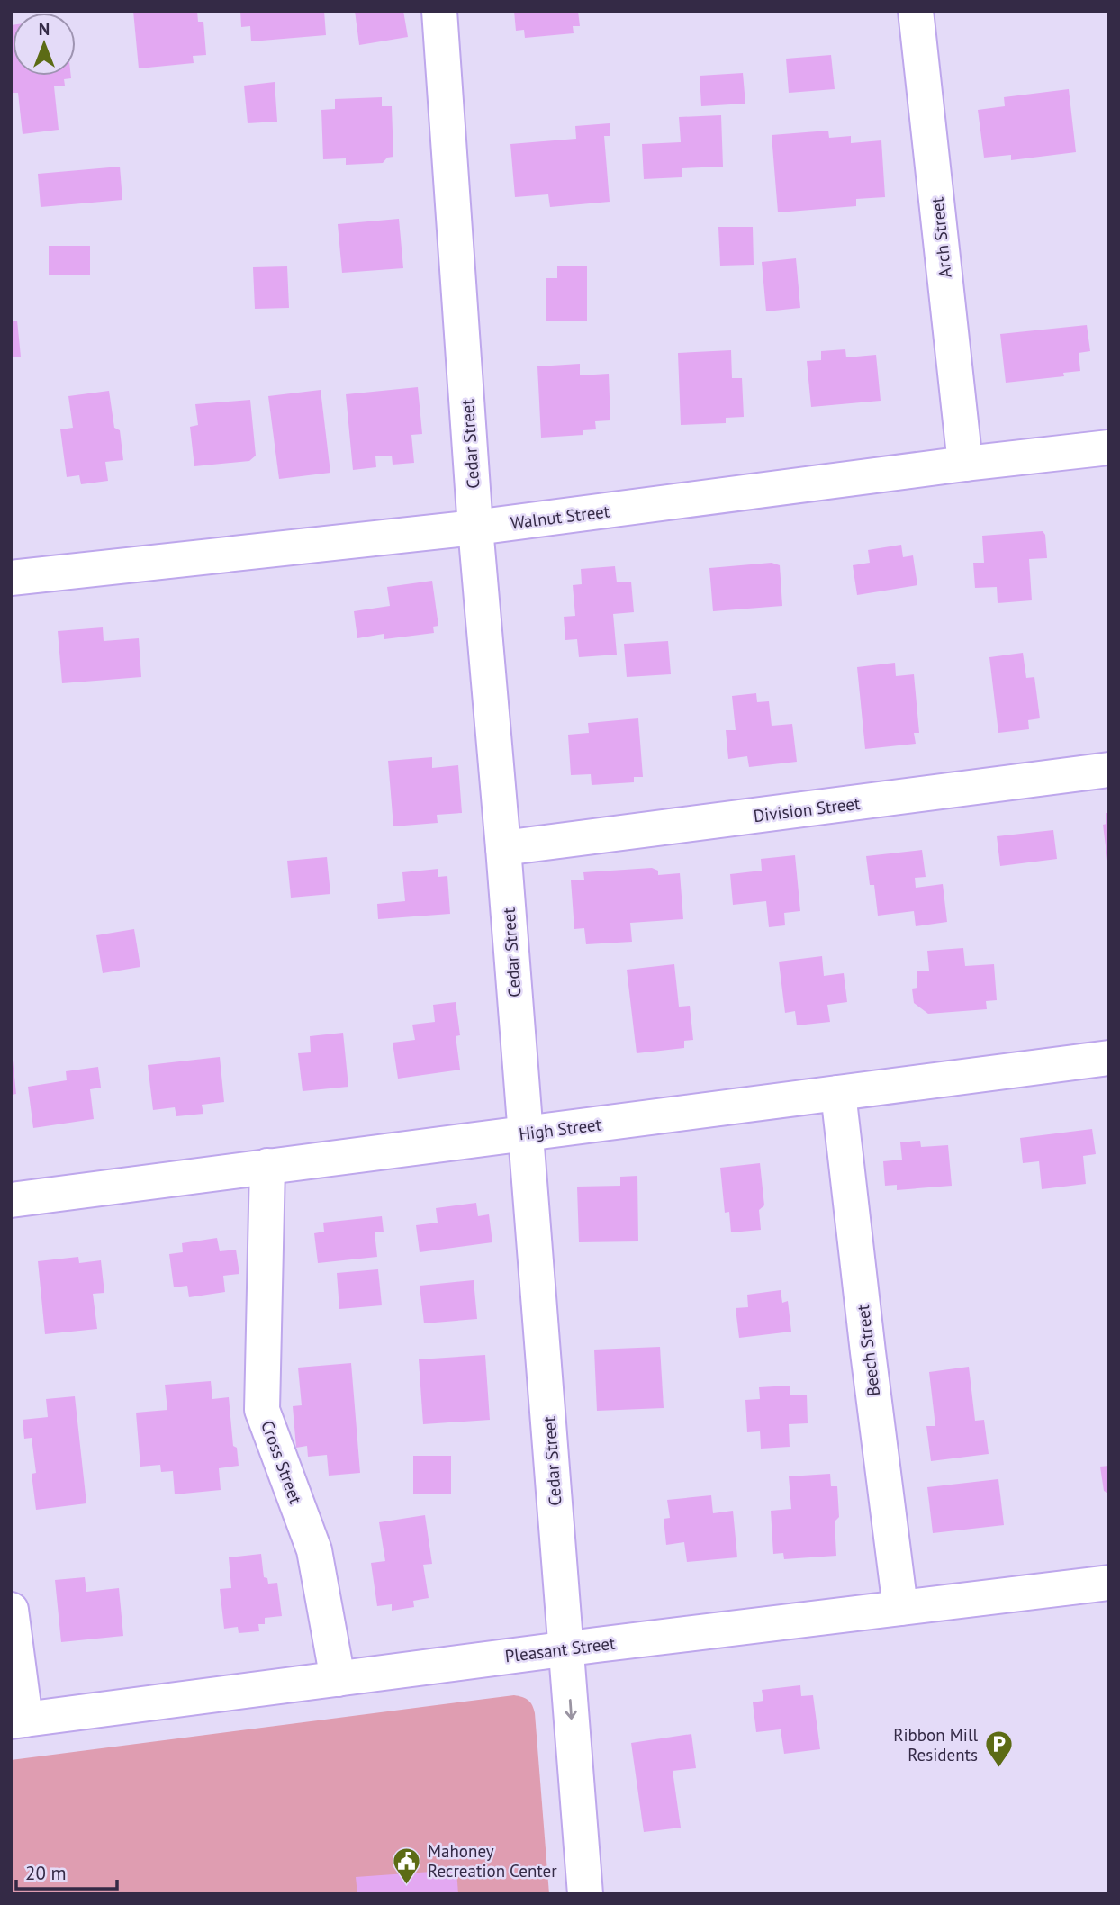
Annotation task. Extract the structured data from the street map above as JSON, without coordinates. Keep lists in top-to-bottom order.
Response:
{
  "streets": {
    "street": [
      "Arch Street",
      "Cedar Street",
      "Walnut Street",
      "Division Street",
      "High Street",
      "Beech Street",
      "Cross Street",
      "Pleasant Street"
    ]
  },
  "crossings": [
    ["Arch Street", "Walnut Street"],
    ["Cedar Street", "Walnut Street"],
    ["Cedar Street", "Division Street"],
    ["Cedar Street", "High Street"],
    ["Cedar Street", "Pleasant Street"],
    ["High Street", "Beech Street"],
    ["High Street", "Cross Street"],
    ["Beech Street", "Pleasant Street"],
    ["Cross Street", "Pleasant Street"]
  ],
  "places": {
    "parking": ["Ribbon Mill Residents"],
    "public building": ["Mahoney Recreation Center"]
  },
  "scale_bar": "20 m",
  "north": "top"
}
